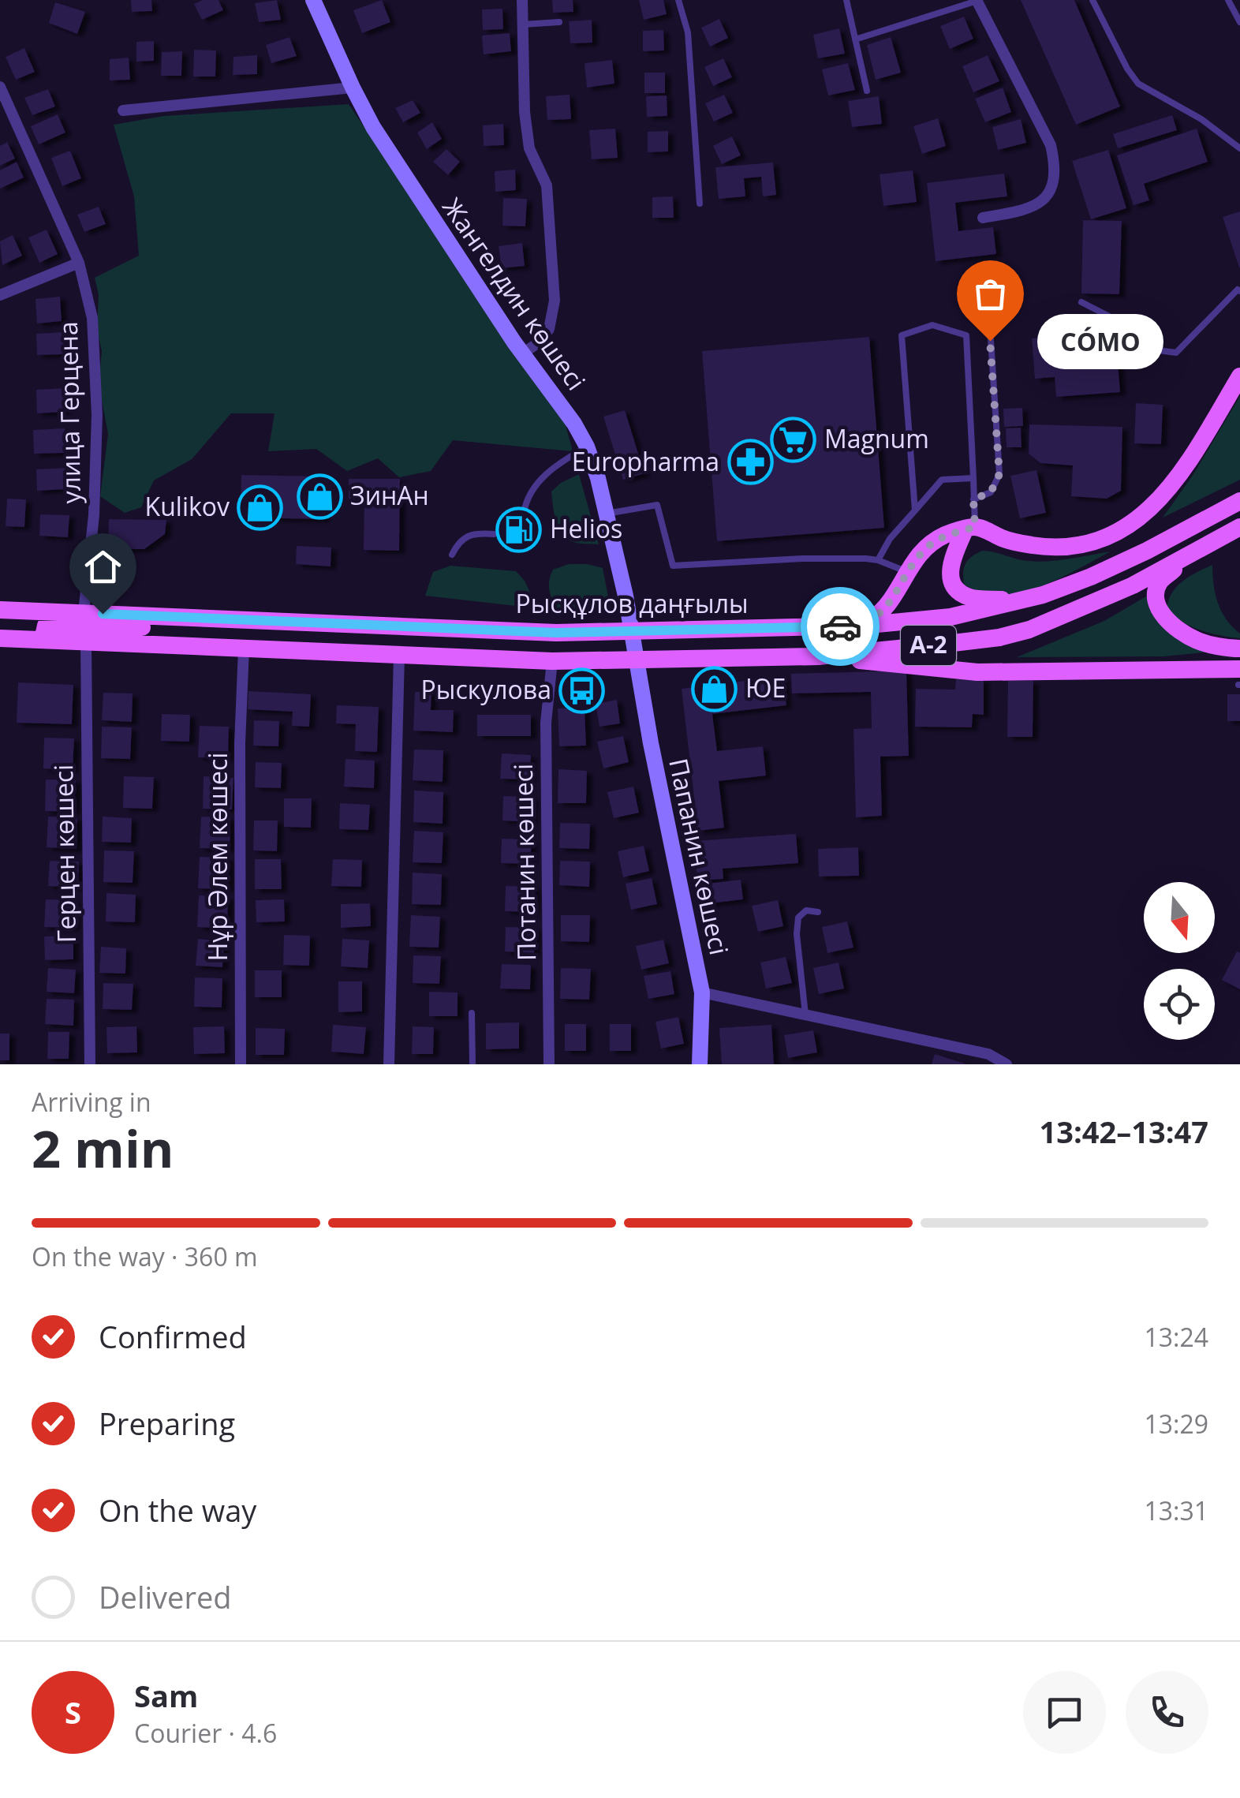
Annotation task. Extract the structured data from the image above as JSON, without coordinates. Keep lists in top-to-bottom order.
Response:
{
  "streets": {
    "main road": [
      "Жангелдин көшесі",
      "Рысқұлов даңғылы",
      "A-2",
      "Папанин көшесі"
    ],
    "street": [
      "улица Герцена",
      "Герцен көшесі",
      "Нұр Әлем көшесі",
      "Потанин көшесі"
    ]
  },
  "crossings": [
    ["Жангелдин көшесі", "Рысқұлов даңғылы"],
    ["Жангелдин көшесі", "Папанин көшесі"],
    ["улица Герцена", "Рысқұлов даңғылы"],
    ["Рысқұлов даңғылы", "Герцен көшесі"],
    ["Рысқұлов даңғылы", "Нұр Әлем көшесі"],
    ["Рысқұлов даңғылы", "Папанин көшесі"],
    ["Рысқұлов даңғылы", "Потанин көшесі"]
  ],
  "places": {
    "other": ["CÓMO"],
    "supermarket": ["Magnum"],
    "pharmacy": ["Europharma"],
    "shop": ["ЗинАн", "Kulikov", "ЮЕ"],
    "fuel station": ["Helios"],
    "bus stop": ["Рыскулова"]
  },
  "north": "bottom",
  "page": {
    "bubble": "CÓMO",
    "heading": ["2 min", "Arriving in", "13:42–13:47"],
    "panel": ["Sam", "Courier · 4.6"],
    "bar": "On the way · 360 m",
    "list": [
      ["Confirmed", "13:24"],
      ["Preparing", "13:29"],
      ["On the way", "13:31"],
      "Delivered"
    ],
    "round": "S"
  }
}
